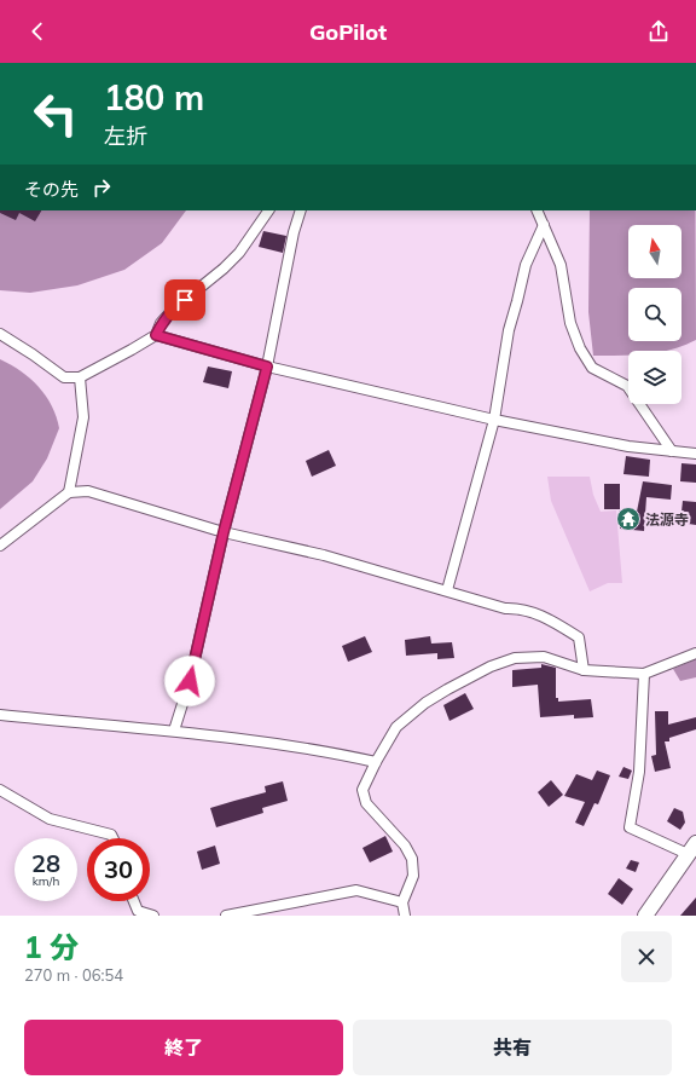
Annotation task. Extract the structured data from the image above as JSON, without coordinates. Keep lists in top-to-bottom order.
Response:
{
  "places": {
    "temple": ["法源寺"]
  },
  "north": "top",
  "page": {
    "header": "GoPilot",
    "turn": ["180 m", "左折"],
    "then": "その先",
    "speed": "28 km/h",
    "limit": "30",
    "heading": ["1 分", "270 m · 06:54"],
    "buttons": ["終了", "共有"]
  }
}
